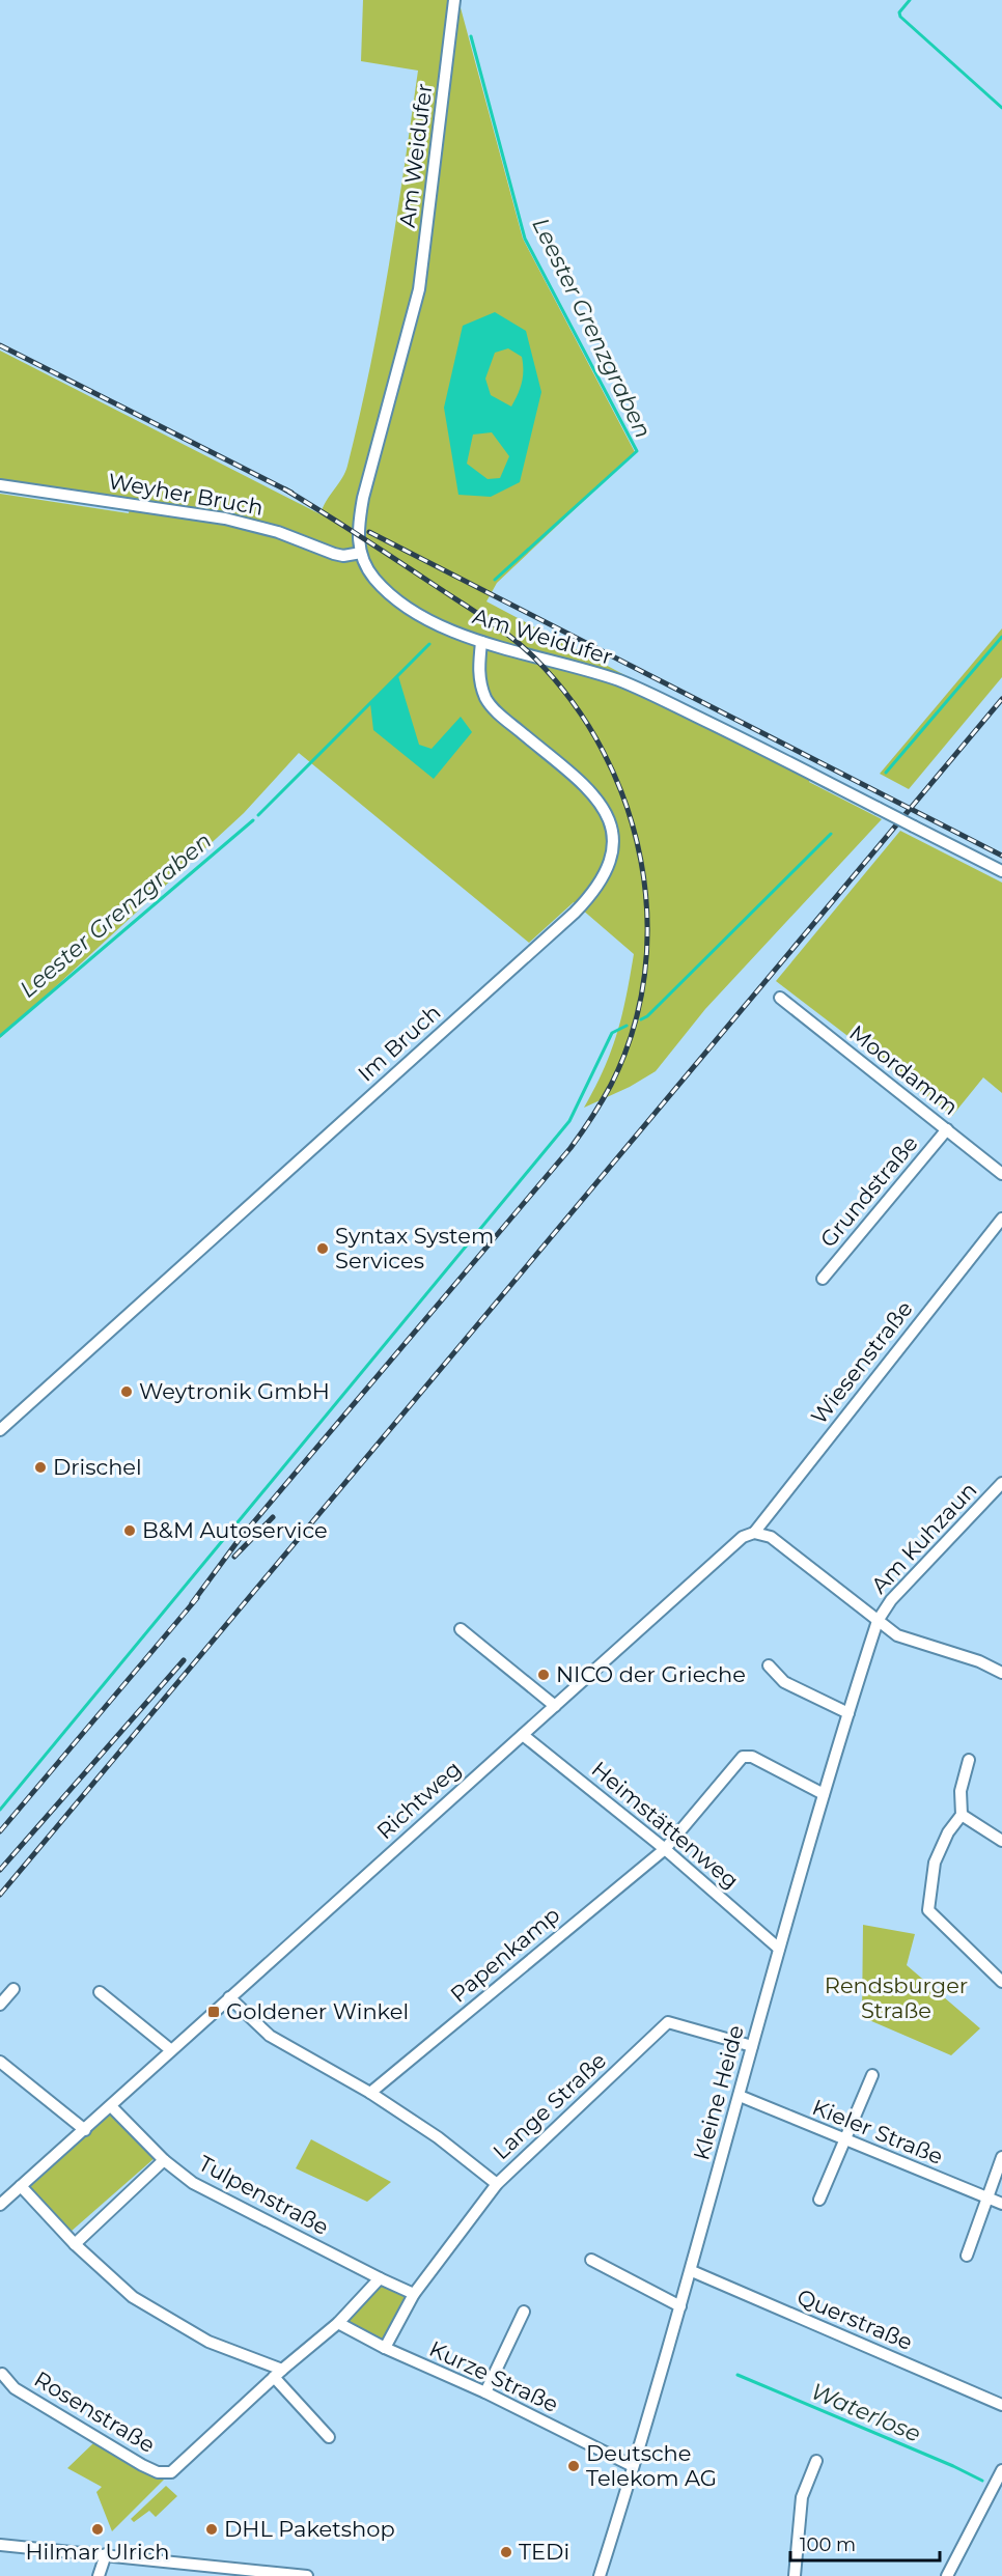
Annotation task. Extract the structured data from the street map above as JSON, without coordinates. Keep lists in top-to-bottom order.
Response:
{
  "streets": {
    "street": [
      "Am Weidufer",
      "Weyher Bruch",
      "Im Bruch",
      "Moordamm",
      "Grundstraße",
      "Wiesenstraße",
      "Am Kuhzaun",
      "Richtweg",
      "Heimstättenweg",
      "Papenkamp",
      "Kleine Heide",
      "Lange Straße",
      "Kieler Straße",
      "Tulpenstraße",
      "Querstraße",
      "Kurze Straße",
      "Rosenstraße"
    ]
  },
  "crossings": [
    ["Am Weidufer", "Weyher Bruch"],
    ["Am Weidufer", "Im Bruch"],
    ["Moordamm", "Grundstraße"],
    ["Wiesenstraße", "Richtweg"],
    ["Am Kuhzaun", "Kleine Heide"],
    ["Richtweg", "Heimstättenweg"],
    ["Richtweg", "Tulpenstraße"],
    ["Heimstättenweg", "Papenkamp"],
    ["Heimstättenweg", "Kleine Heide"],
    ["Papenkamp", "Kleine Heide"],
    ["Kleine Heide", "Lange Straße"],
    ["Kleine Heide", "Kieler Straße"],
    ["Kleine Heide", "Querstraße"],
    ["Kleine Heide", "Kurze Straße"],
    ["Lange Straße", "Kurze Straße"]
  ],
  "water": ["Leester Grenzgraben", "Waterlose"],
  "parks": ["Rendsburger Straße"],
  "places": {
    "other": [
      "Syntax System Services",
      "Weytronik GmbH",
      "Drischel",
      "B&M Autoservice",
      "NICO der Grieche",
      "Deutsche Telekom AG",
      "Hilmar Ulrich",
      "DHL Paketshop",
      "TEDi"
    ],
    "transit": ["Goldener Winkel"]
  },
  "scale_bar": "100 m"
}
